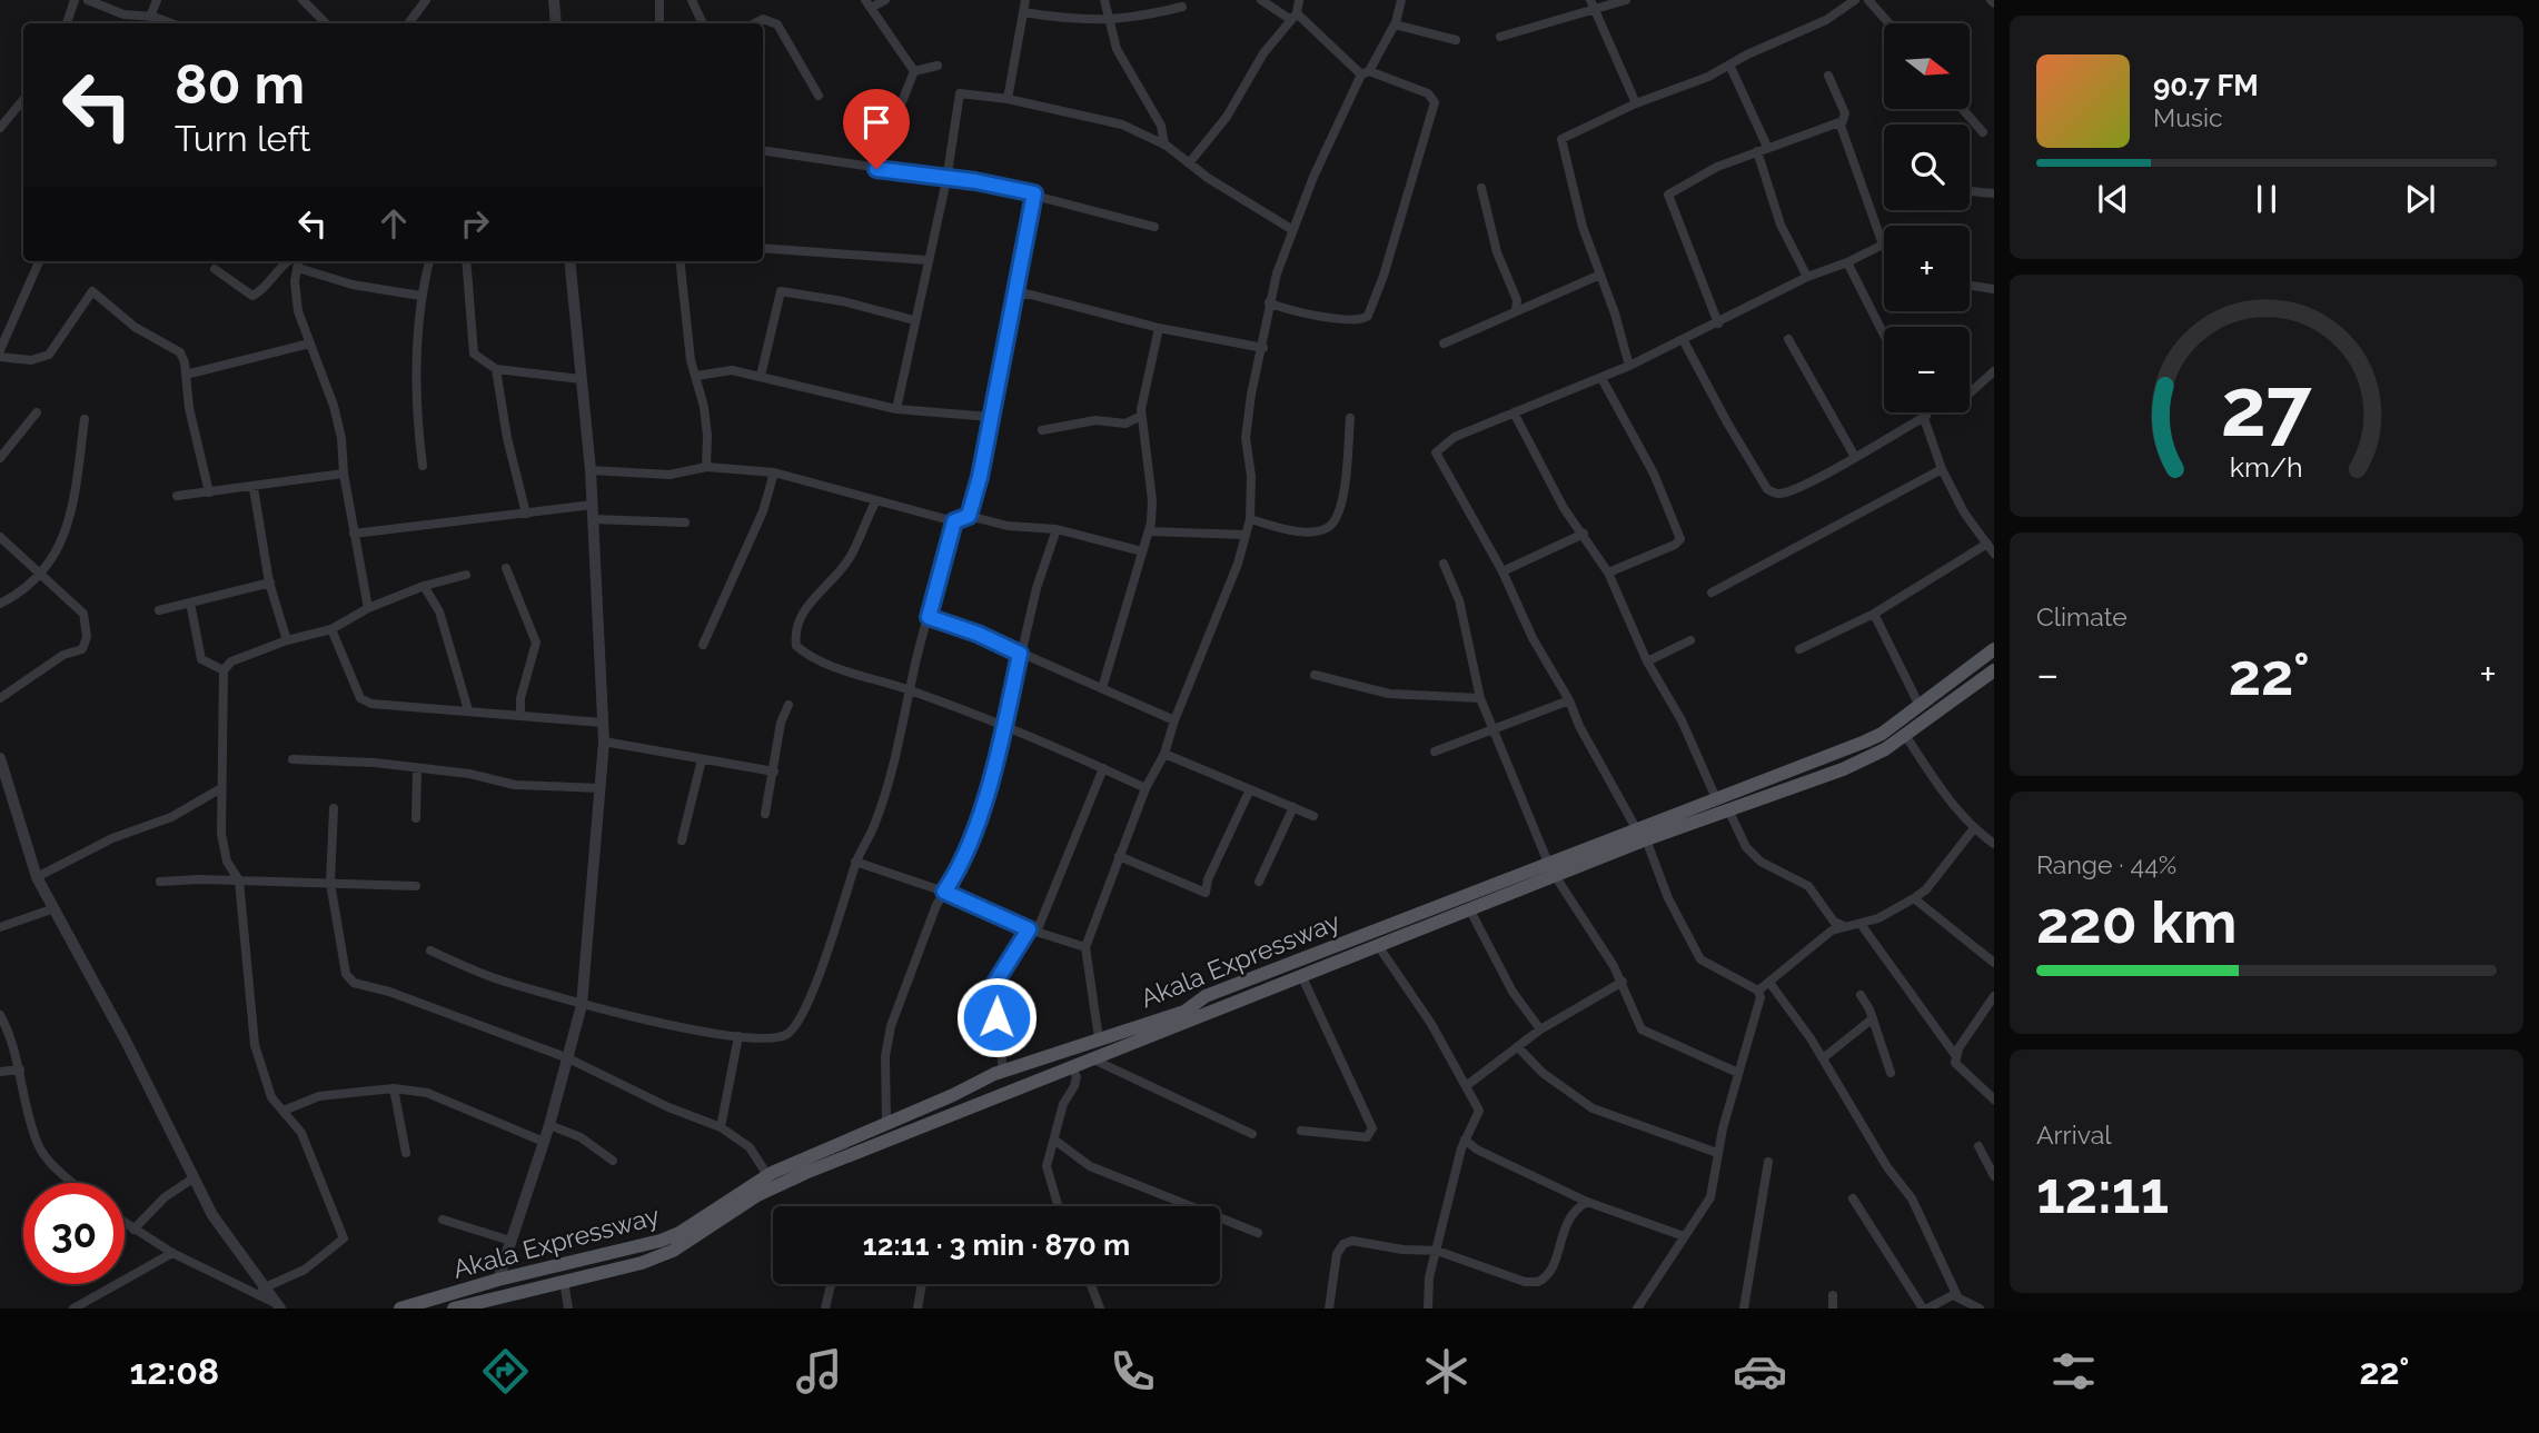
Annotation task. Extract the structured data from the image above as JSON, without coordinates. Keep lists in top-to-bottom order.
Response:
{
  "streets": {
    "main road": ["Akala Expressway"]
  },
  "north": "right",
  "page": {
    "map_buttons": ["+", "−"],
    "turn": ["80 m", "Turn left"],
    "song": ["90.7 FM", "Music"],
    "tile": [
      "Climate",
      ["Range · 44%", "220 km"],
      ["Arrival", "12:11"]
    ],
    "heat": ["−", "22°", "+"],
    "limit": "30",
    "trip": "12:11 · 3 min · 870 m",
    "tabs": ["12:08", "22°"],
    "gauge": ["27", "km/h"]
  }
}
